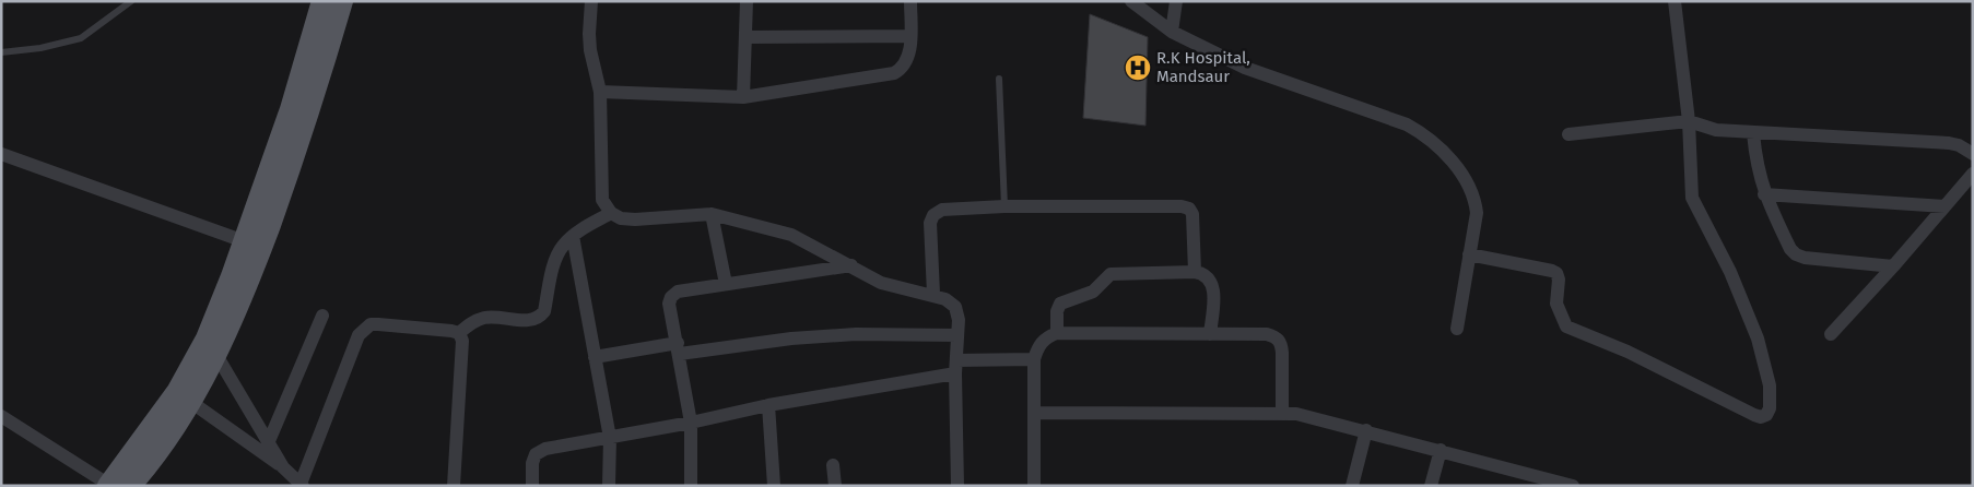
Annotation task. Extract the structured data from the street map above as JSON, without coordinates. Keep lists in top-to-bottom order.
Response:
{
  "places": {
    "hospital": ["R.K Hospital, Mandsaur"]
  }
}
